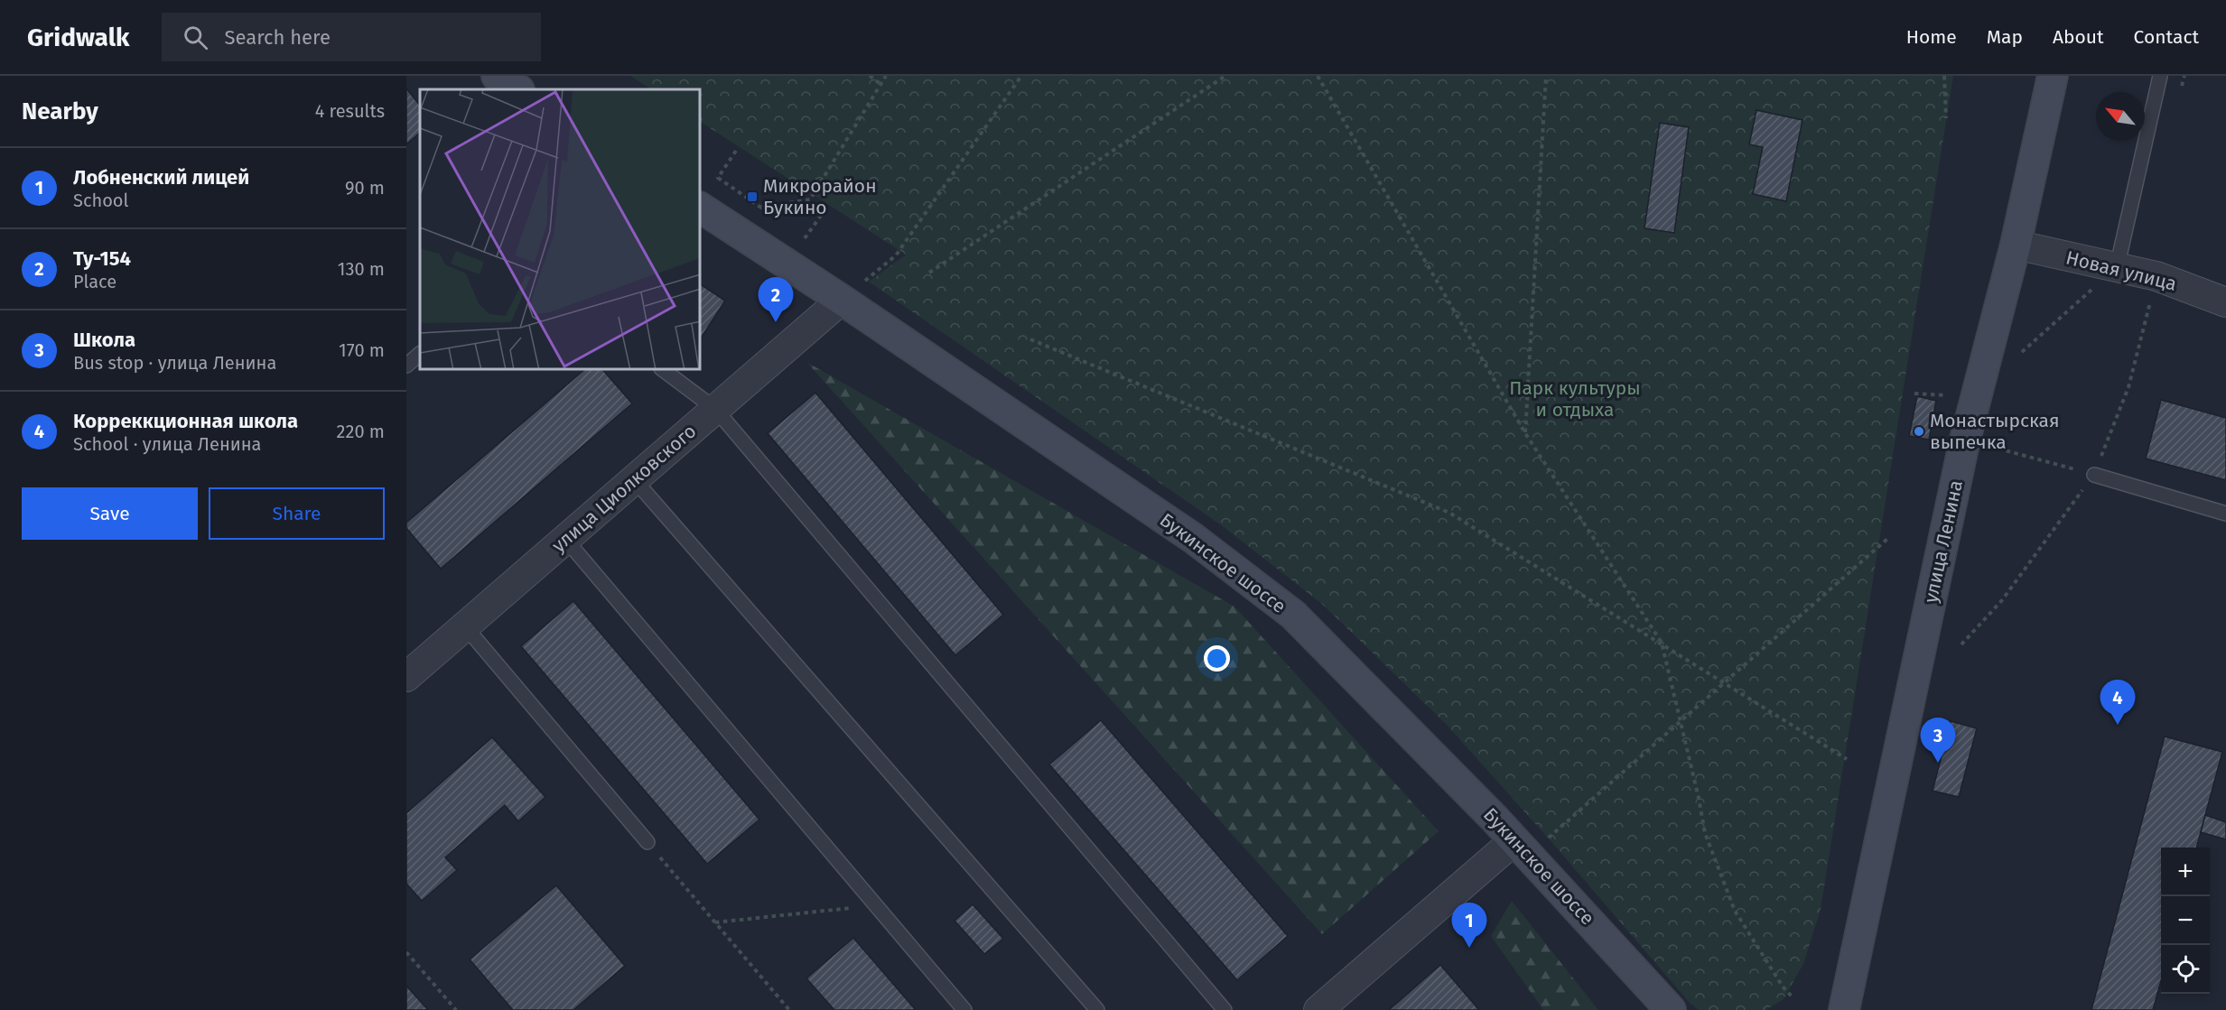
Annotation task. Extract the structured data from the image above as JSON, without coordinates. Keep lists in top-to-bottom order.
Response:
{
  "streets": {
    "main road": ["улица Ленина", "Букинское шоссе"],
    "street": ["Новая улица", "улица Циолковского"]
  },
  "crossings": [
    ["Новая улица", "улица Ленина"],
    ["улица Циолковского", "Букинское шоссе"]
  ],
  "parks": ["Парк культуры и отдыха"],
  "places": {
    "transit": ["Микрорайон Букино"],
    "other": ["Монастырская выпечка"]
  },
  "north": "top left",
  "page": {
    "header": "Gridwalk",
    "search": "Search here",
    "nav": [
      "Home",
      "Map",
      "About",
      "Contact"
    ],
    "heading": ["Nearby", "4 results"],
    "list": [
      {
        "mark": "1",
        "name": "Лобненский лицей",
        "note": "School",
        "value": "90 m"
      },
      {
        "mark": "2",
        "name": "Ту-154",
        "note": "Place",
        "value": "130 m"
      },
      {
        "mark": "3",
        "name": "Школа",
        "note": "Bus stop · улица Ленина",
        "value": "170 m"
      },
      {
        "mark": "4",
        "name": "Корреккционная школа",
        "note": "School · улица Ленина",
        "value": "220 m"
      }
    ],
    "pins": [
      "2",
      "4",
      "3",
      "1"
    ],
    "buttons": ["Save", "Share"],
    "map_buttons": ["+", "−"]
  }
}
